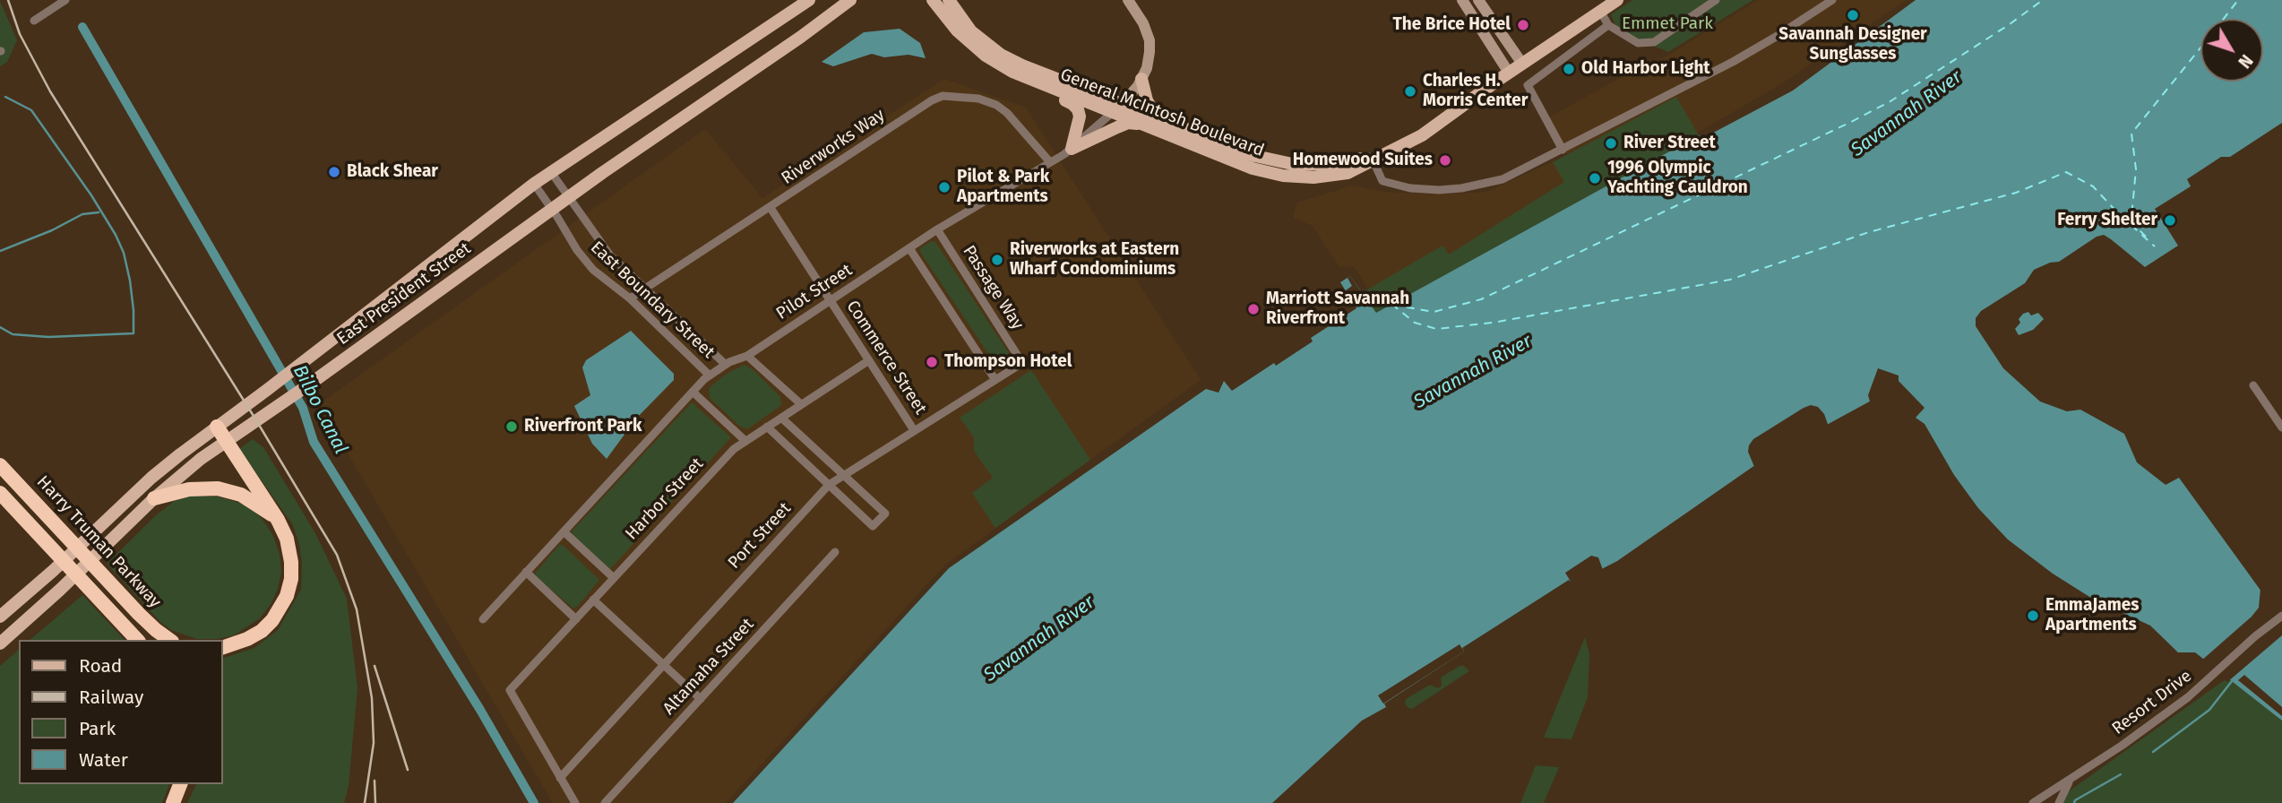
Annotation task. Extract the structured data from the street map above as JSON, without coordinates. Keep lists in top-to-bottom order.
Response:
{
  "streets": {
    "highway": ["Harry Truman Parkway"],
    "main road": ["General McIntosh Boulevard", "East President Street"],
    "street": [
      "Riverworks Way",
      "Passage Way",
      "Pilot Street",
      "East Boundary Street",
      "Commerce Street",
      "Harbor Street",
      "Port Street",
      "Altamaha Street",
      "Resort Drive"
    ]
  },
  "crossings": [
    ["General McIntosh Boulevard", "Pilot Street"],
    ["Riverworks Way", "Pilot Street"],
    ["Riverworks Way", "East Boundary Street"],
    ["Riverworks Way", "Commerce Street"],
    ["Passage Way", "Pilot Street"],
    ["Passage Way", "Port Street"],
    ["Pilot Street", "East Boundary Street"],
    ["Pilot Street", "Commerce Street"],
    ["East President Street", "East Boundary Street"],
    ["Commerce Street", "Harbor Street"],
    ["Commerce Street", "Port Street"],
    ["Harbor Street", "Port Street"]
  ],
  "water": ["Savannah River", "Bilbo Canal"],
  "parks": ["Emmet Park"],
  "places": [
    "Savannah Designer Sunglasses",
    "The Brice Hotel",
    "Old Harbor Light",
    "Charles H. Morris Center",
    "River Street",
    "Homewood Suites",
    "Black Shear",
    "1996 Olympic Yachting Cauldron",
    "Pilot & Park Apartments",
    "Ferry Shelter",
    "Riverworks at Eastern Wharf Condominiums",
    "Marriott Savannah Riverfront",
    "Thompson Hotel",
    "Riverfront Park",
    "EmmaJames Apartments"
  ],
  "legend": [
    "Road",
    "Railway",
    "Park",
    "Water"
  ],
  "north": "bottom right"
}
